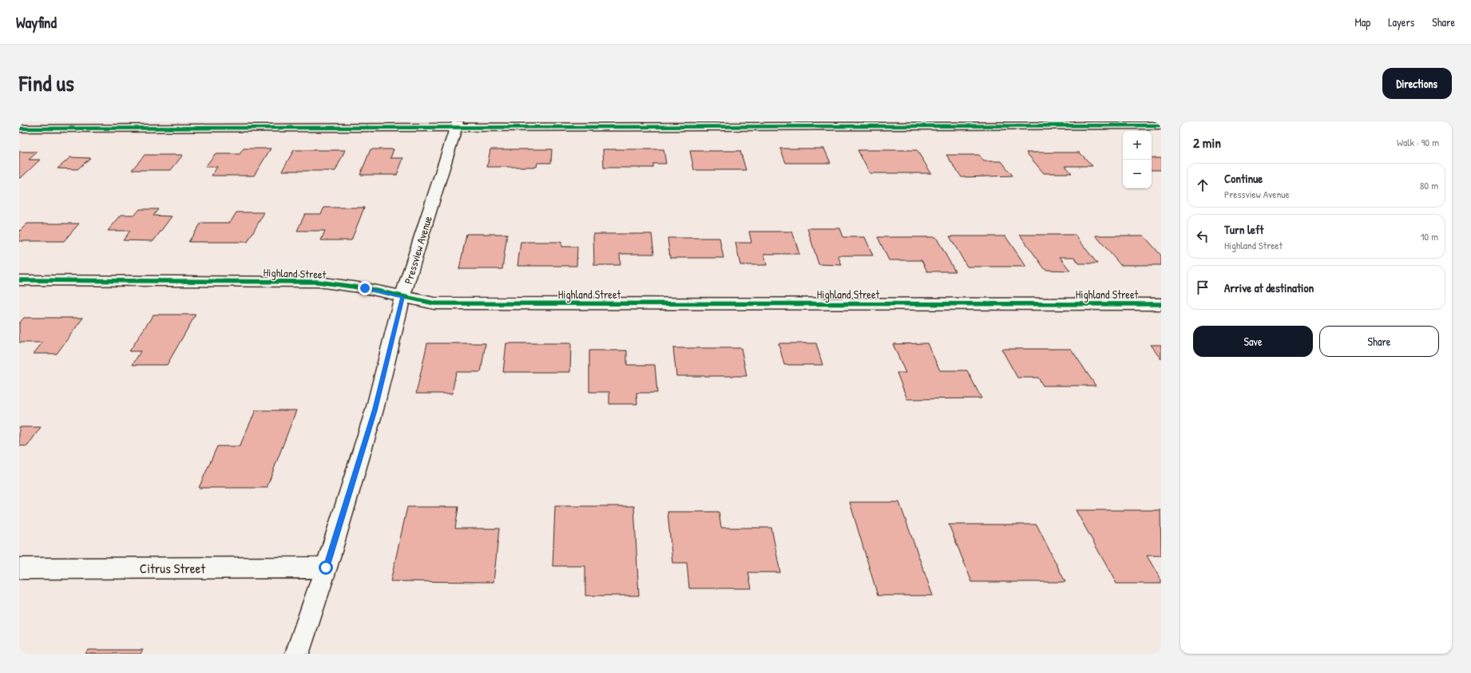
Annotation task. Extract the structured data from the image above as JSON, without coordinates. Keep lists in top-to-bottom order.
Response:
{
  "streets": {
    "street": ["Pressview Avenue", "Highland Street", "Citrus Street"]
  },
  "crossings": [
    ["Pressview Avenue", "Highland Street"],
    ["Pressview Avenue", "Citrus Street"]
  ],
  "page": {
    "header": "Wayfind",
    "nav": ["Map", "Layers", "Share"],
    "title": "Find us",
    "buttons": [
      "Directions",
      ["Save", "Share"]
    ],
    "heading": ["2 min", "Walk · 90 m"],
    "map_buttons": ["+", "−"],
    "list": [
      ["Continue", "Pressview Avenue", "80 m"],
      ["Turn left", "Highland Street", "10 m"],
      "Arrive at destination"
    ]
  }
}
